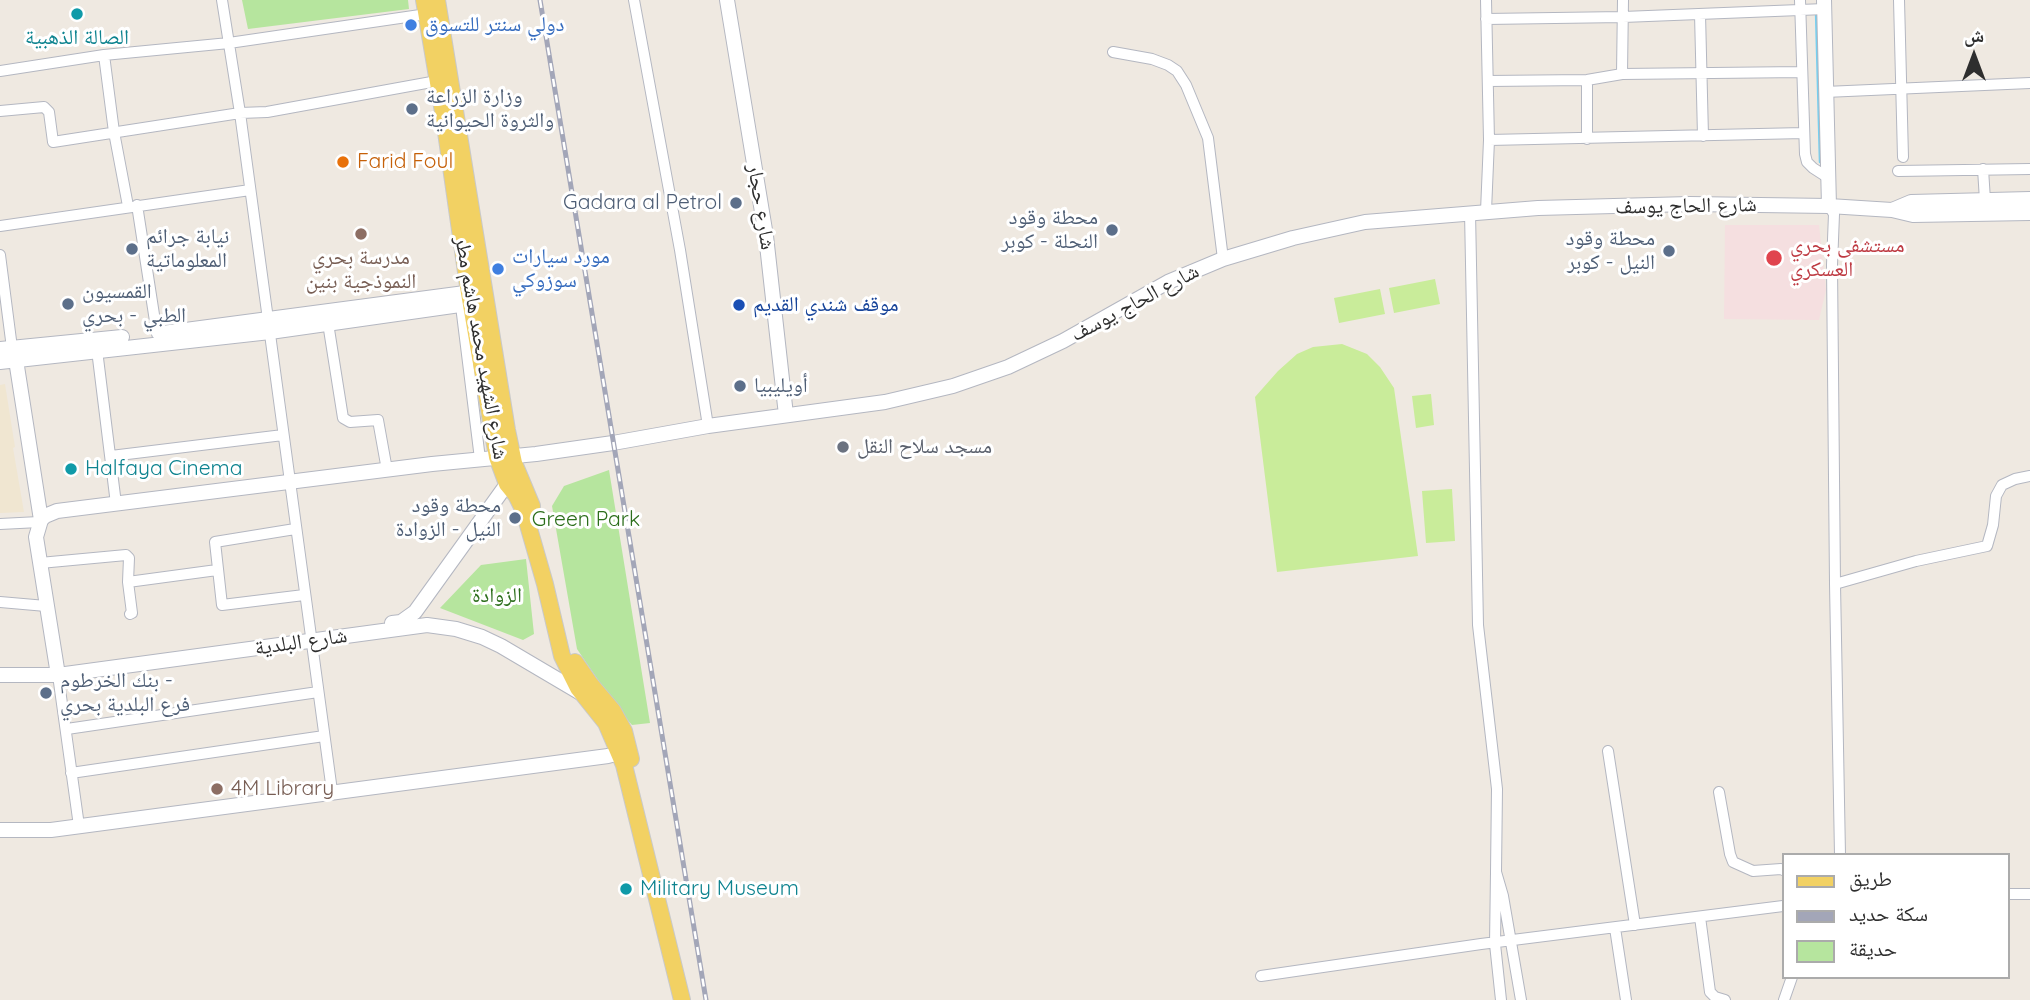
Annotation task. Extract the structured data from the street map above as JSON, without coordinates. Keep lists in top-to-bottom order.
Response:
{
  "streets": {
    "main road": [
      "شارع الحاج يوسف",
      "شارع حجار",
      "شارع الشهيد محمد هاشم مطر",
      "شارع البلدية"
    ]
  },
  "crossings": [
    ["شارع الحاج يوسف", "شارع حجار"],
    ["شارع الحاج يوسف", "شارع الشهيد محمد هاشم مطر"],
    ["شارع الشهيد محمد هاشم مطر", "شارع البلدية"]
  ],
  "parks": ["Green Park", "الزوادة"],
  "places": [
    "الصالة الذهبية",
    "دولي سنتر للتسوق",
    "وزارة الزراعة والثروة الحيوانية",
    "Farid Foul",
    "Gadara al Petrol",
    "محطة وقود النحلة - كوبر",
    "مدرسة بحري النموذجية بنين",
    "نيابة جرائم المعلوماتية",
    "محطة وقود النيل - كوبر",
    "مستشفى بحري العسكري",
    "مورد سيارات سوزوكي",
    "القمسيون الطبي - بحري",
    "موقف شندي القديم",
    "أويليبيا",
    "مسجد سلاح النقل",
    "Halfaya Cinema",
    "محطة وقود النيل - الزوادة",
    "بنك الخرطوم - فرع البلدية بحري",
    "4M Library",
    "Military Museum"
  ],
  "legend": ["طريق", "سكة حديد", "حديقة"],
  "north": "top"
}
